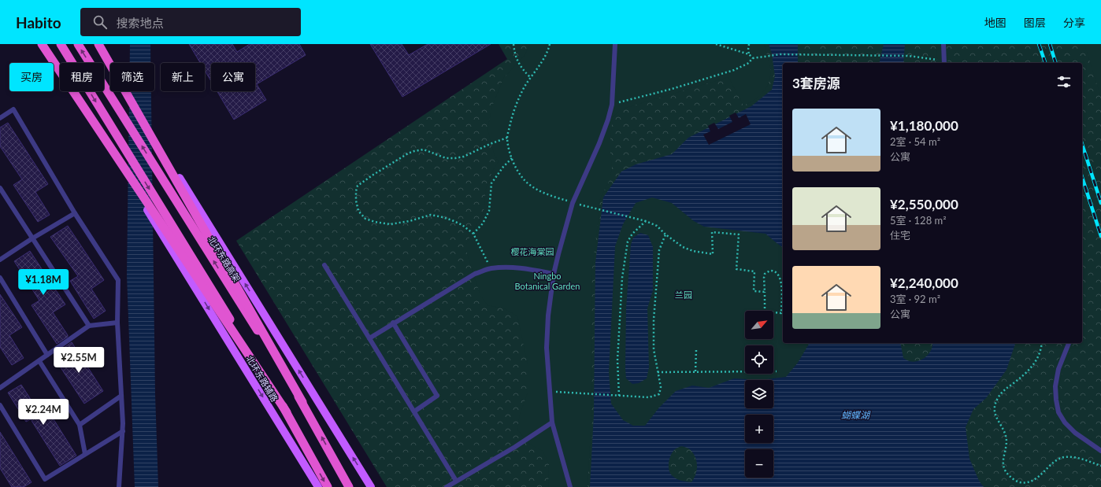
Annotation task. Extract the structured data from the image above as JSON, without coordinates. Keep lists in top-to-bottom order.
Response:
{
  "streets": {
    "highway": ["北环东路高架"],
    "main road": ["北环东路辅路"]
  },
  "water": ["蝴蝶湖"],
  "parks": ["樱花海棠园", "Ningbo Botanical Garden", "兰园"],
  "north": "top right",
  "page": {
    "header": "Habito",
    "search": "搜索地点",
    "nav": ["地图", "图层", "分享"],
    "chip": [
      "买房",
      "租房",
      "筛选",
      "新上",
      "公寓"
    ],
    "heading": "3套房源",
    "list": [
      {
        "name": "¥1,180,000",
        "note": "2室 · 54 m² · 公寓"
      },
      {
        "name": "¥2,550,000",
        "note": "5室 · 128 m² · 住宅"
      },
      {
        "name": "¥2,240,000",
        "note": "3室 · 92 m² · 公寓"
      }
    ],
    "price": ["¥1.18M", "¥2.55M", "¥2.24M"],
    "map_buttons": ["+", "−"]
  }
}
